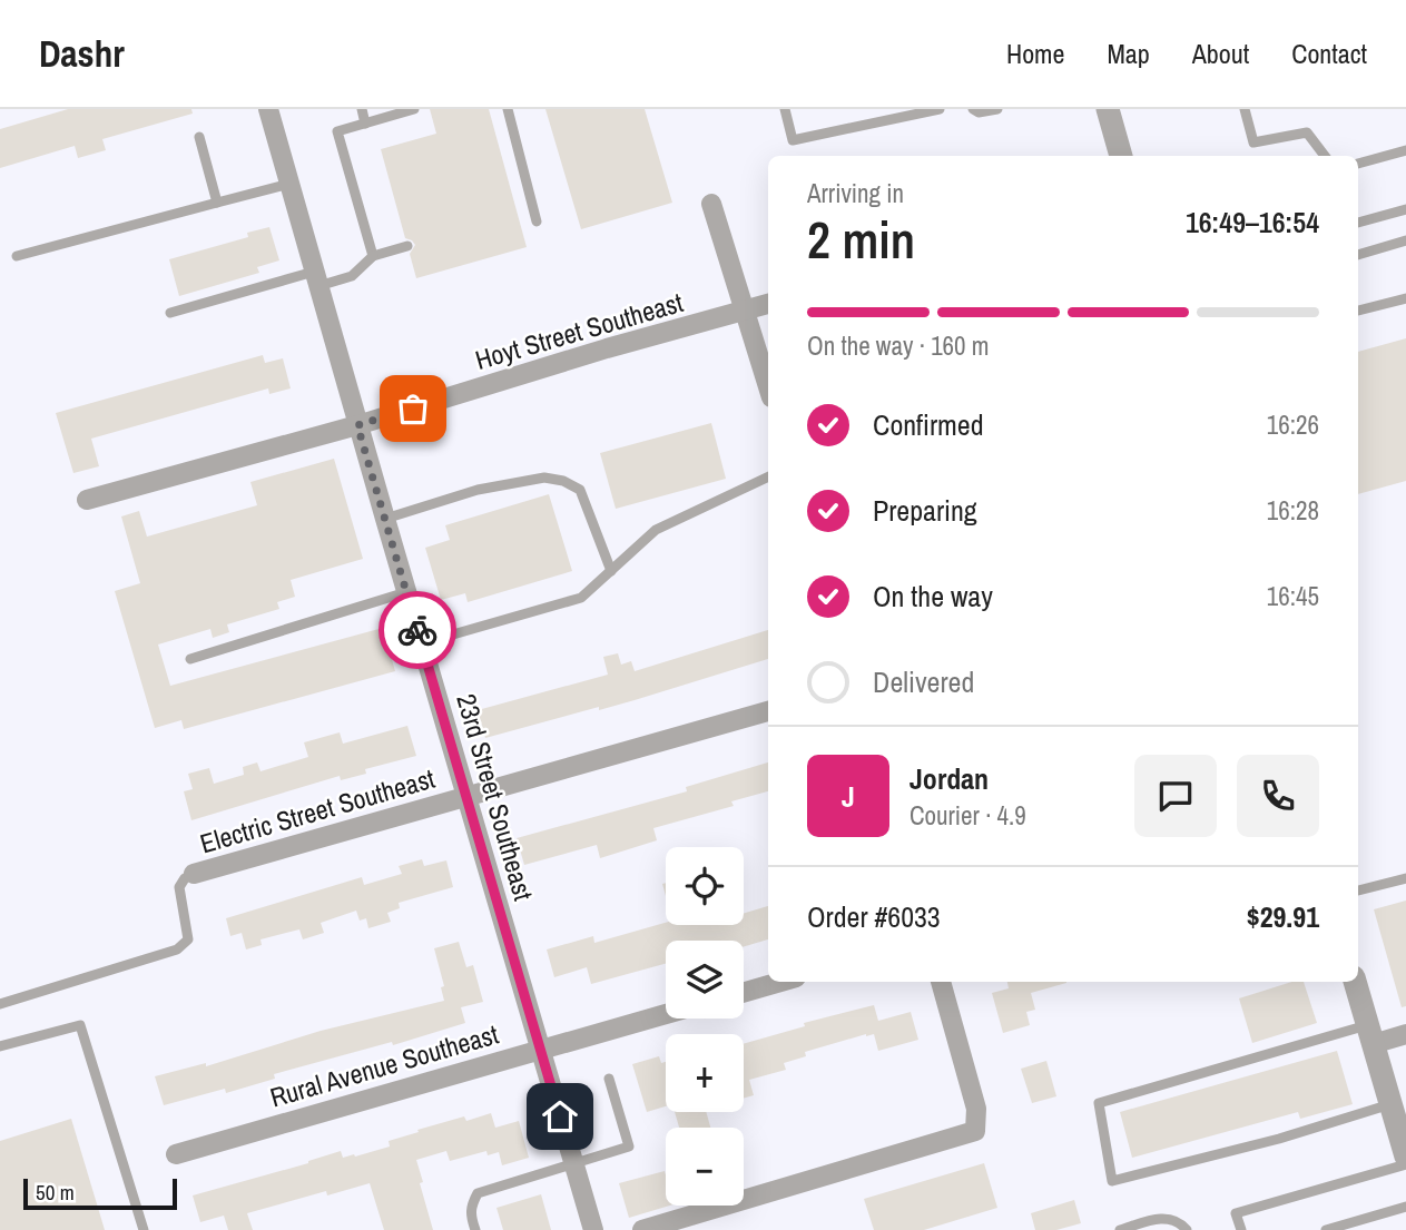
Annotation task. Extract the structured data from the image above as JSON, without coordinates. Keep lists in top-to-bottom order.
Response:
{
  "streets": {
    "street": [
      "Hoyt Street Southeast",
      "23rd Street Southeast",
      "Electric Street Southeast",
      "Rural Avenue Southeast"
    ]
  },
  "crossings": [
    ["Hoyt Street Southeast", "23rd Street Southeast"],
    ["23rd Street Southeast", "Electric Street Southeast"],
    ["23rd Street Southeast", "Rural Avenue Southeast"]
  ],
  "scale_bar": "50 m",
  "page": {
    "header": "Dashr",
    "nav": [
      "Home",
      "Map",
      "About",
      "Contact"
    ],
    "heading": ["2 min", "Arriving in", "16:49–16:54"],
    "panel": [
      "Jordan",
      "Courier · 4.9",
      "Order #6033",
      "$29.91"
    ],
    "bar": "On the way · 160 m",
    "list": [
      ["Confirmed", "16:26"],
      ["Preparing", "16:28"],
      ["On the way", "16:45"],
      "Delivered"
    ],
    "round": "J",
    "map_buttons": ["+", "−"],
    "scale": "50 m"
  }
}
